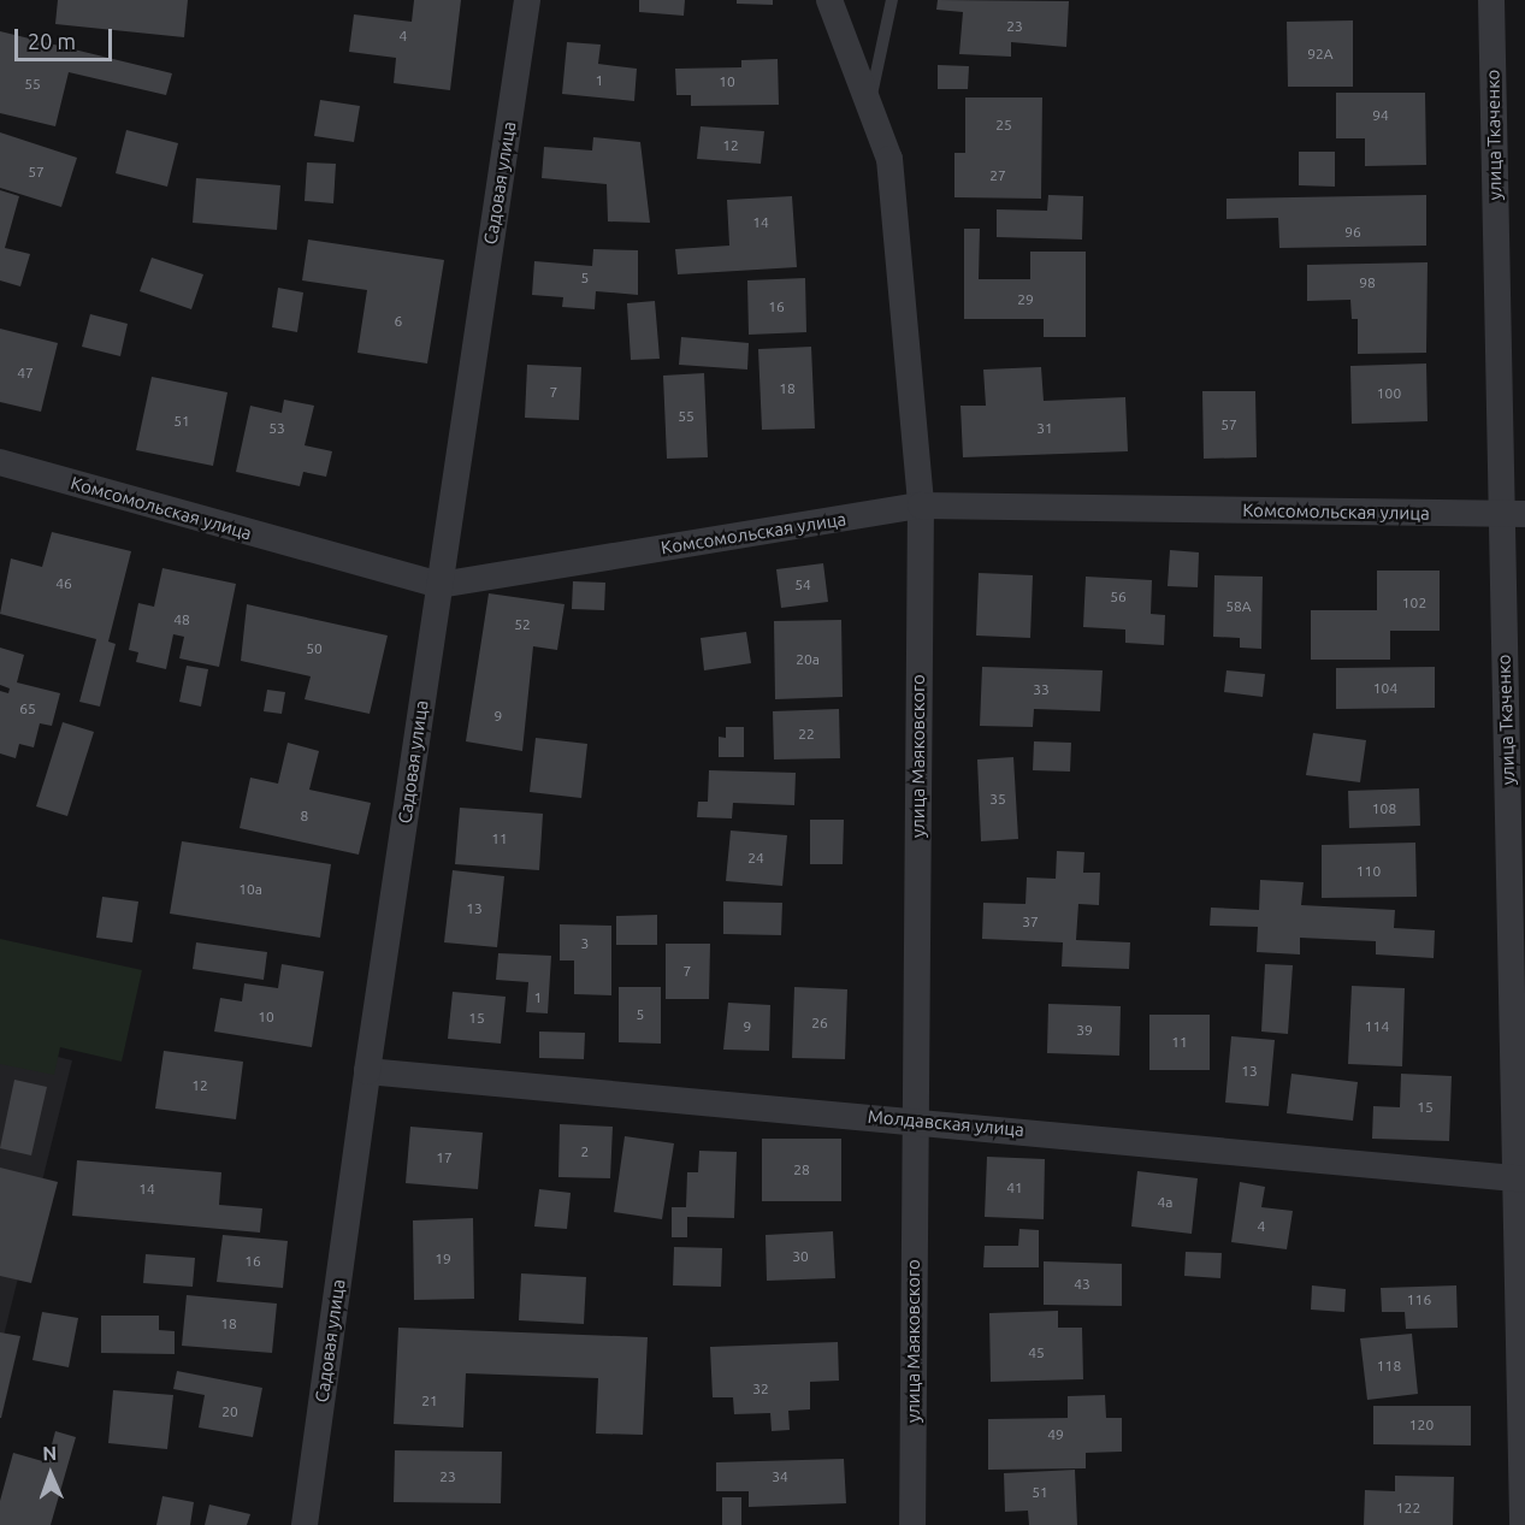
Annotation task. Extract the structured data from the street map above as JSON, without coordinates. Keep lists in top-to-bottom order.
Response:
{
  "streets": {
    "street": [
      "улица Ткаченко",
      "Садовая улица",
      "Комсомольская улица",
      "улица Маяковского",
      "Молдавская улица"
    ]
  },
  "crossings": [
    ["улица Ткаченко", "Комсомольская улица"],
    ["улица Ткаченко", "Молдавская улица"],
    ["Садовая улица", "Комсомольская улица"],
    ["Садовая улица", "Молдавская улица"],
    ["Комсомольская улица", "улица Маяковского"],
    ["улица Маяковского", "Молдавская улица"]
  ],
  "house_numbers": [
    "23",
    "4",
    "92А",
    "1",
    "10",
    "55",
    "94",
    "25",
    "12",
    "57",
    "27",
    "14",
    "96",
    "5",
    "98",
    "29",
    "16",
    "6",
    "47",
    "18",
    "7",
    "100",
    "55",
    "51",
    "57",
    "53",
    "31",
    "46",
    "54",
    "56",
    "102",
    "58А",
    "48",
    "52",
    "50",
    "20а",
    "104",
    "33",
    "65",
    "9",
    "22",
    "35",
    "108",
    "8",
    "11",
    "24",
    "110",
    "10а",
    "13",
    "37",
    "3",
    "7",
    "1",
    "5",
    "10",
    "15",
    "26",
    "9",
    "114",
    "39",
    "11",
    "13",
    "12",
    "15",
    "2",
    "17",
    "28",
    "41",
    "14",
    "4а",
    "4",
    "30",
    "19",
    "16",
    "43",
    "116",
    "18",
    "45",
    "118",
    "32",
    "21",
    "20",
    "120",
    "49",
    "23",
    "34",
    "51",
    "122"
  ],
  "scale_bar": "20 m",
  "north": "top"
}
